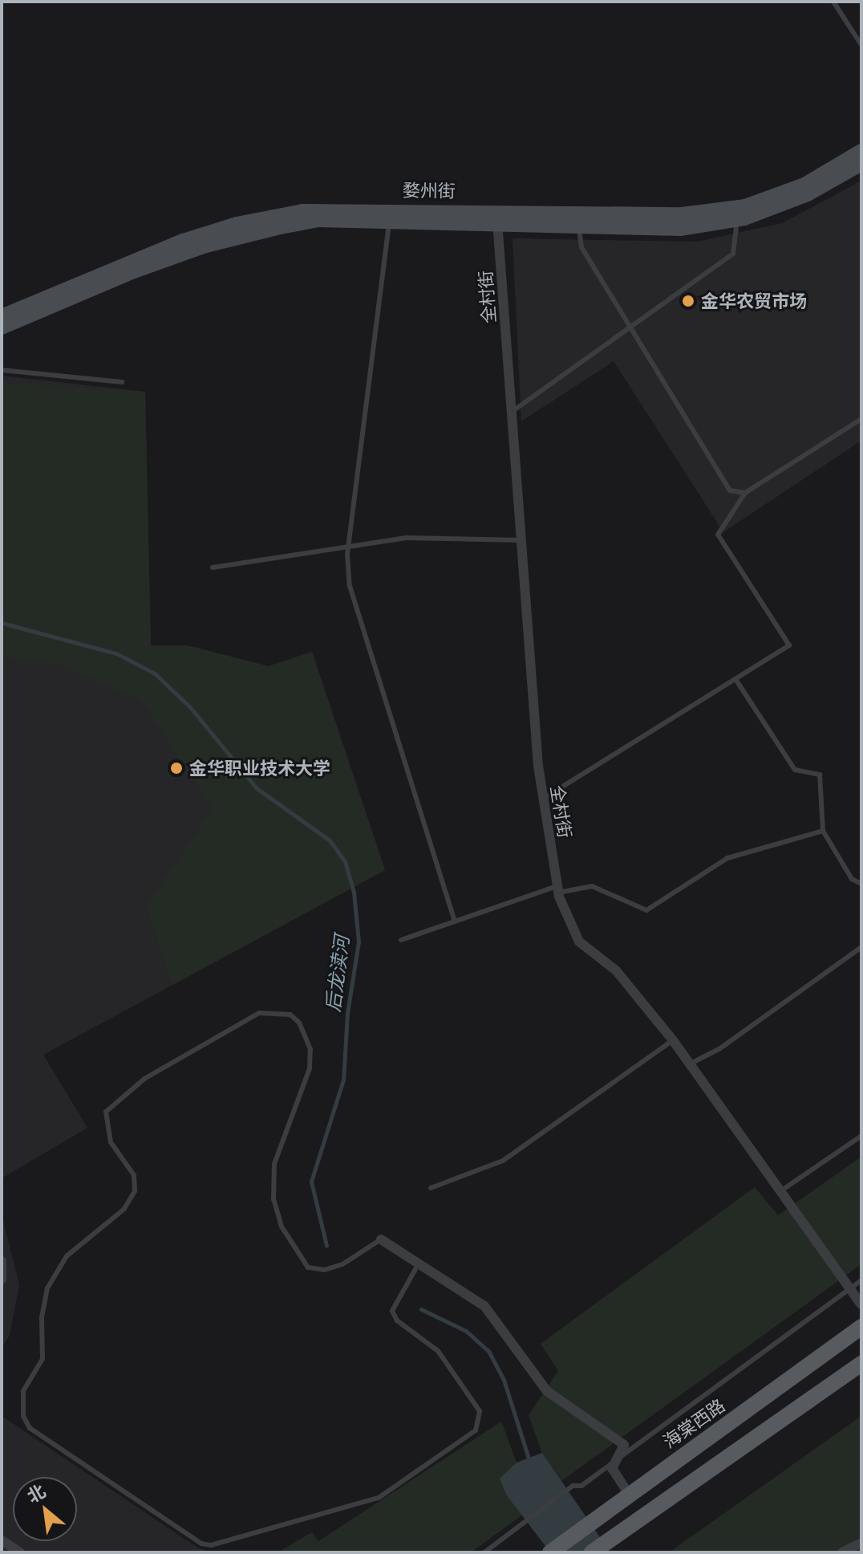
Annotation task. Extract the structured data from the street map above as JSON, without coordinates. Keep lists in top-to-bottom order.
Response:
{
  "streets": {
    "main road": ["婺州街", "海棠西路"],
    "street": ["全村街"]
  },
  "crossings": [
    ["婺州街", "全村街"]
  ],
  "water": ["后龙渎河"],
  "places": ["金华农贸市场", "金华职业技术大学"],
  "north": "top left"
}
